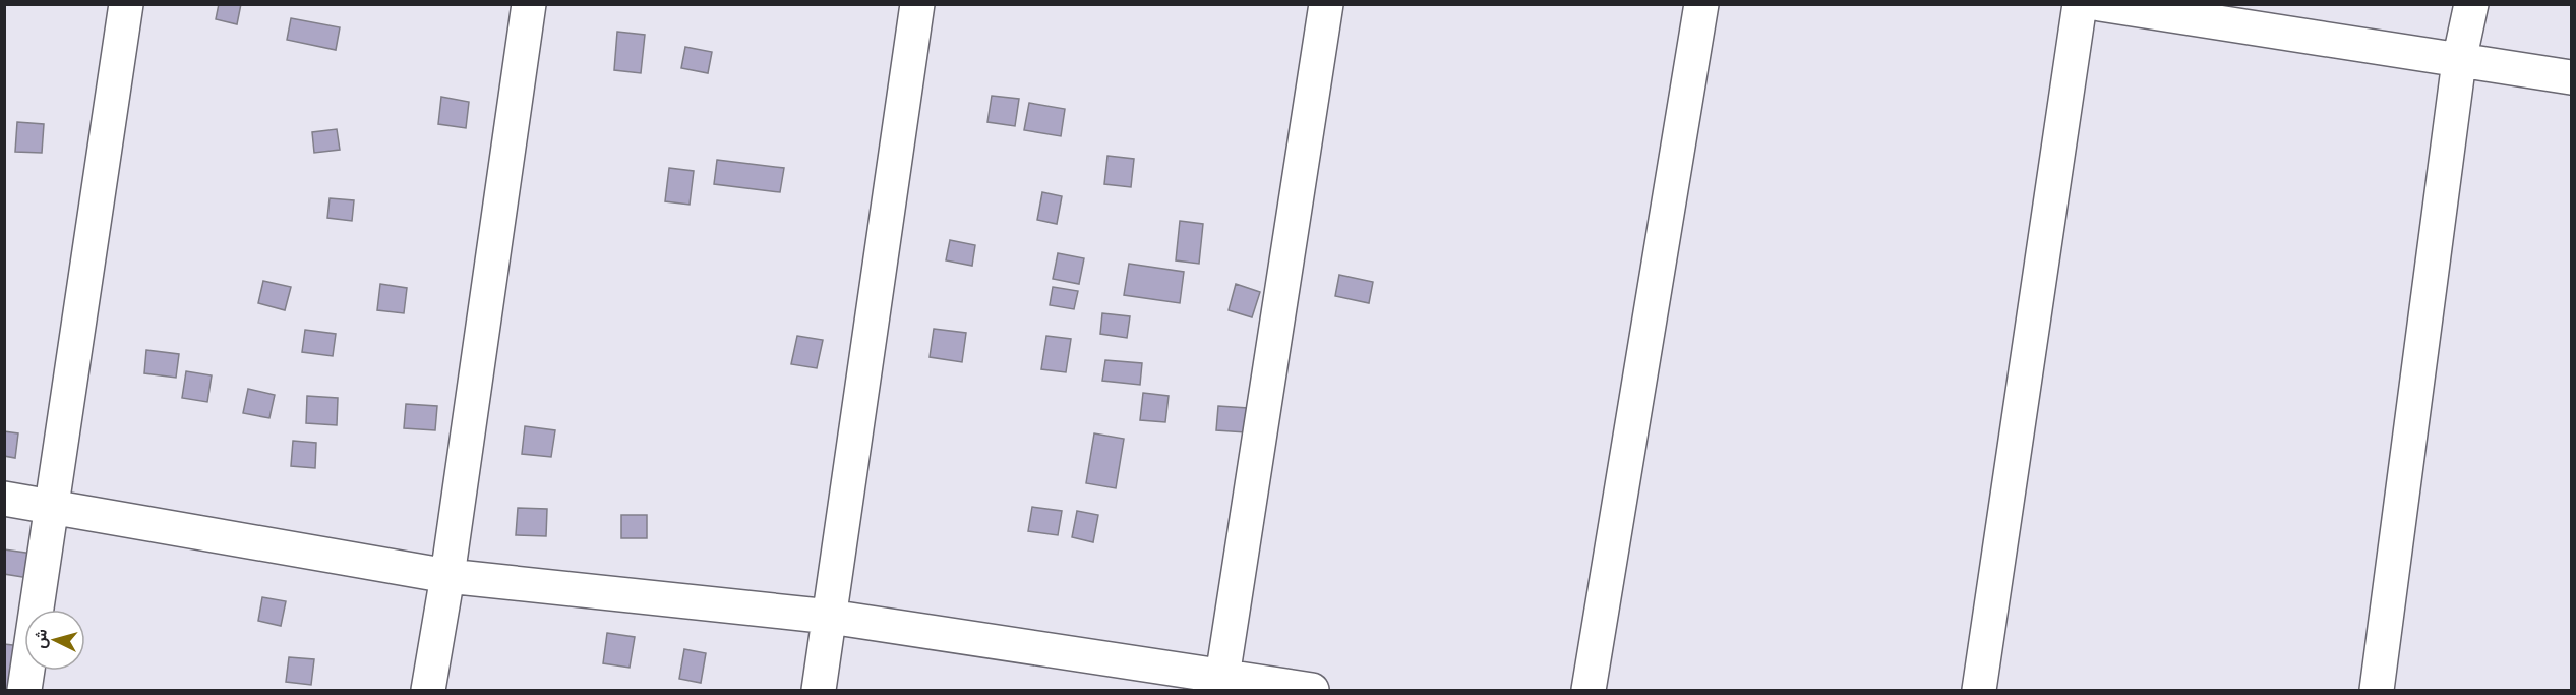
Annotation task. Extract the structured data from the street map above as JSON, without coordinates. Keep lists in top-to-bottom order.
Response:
{
  "north": "left"
}
